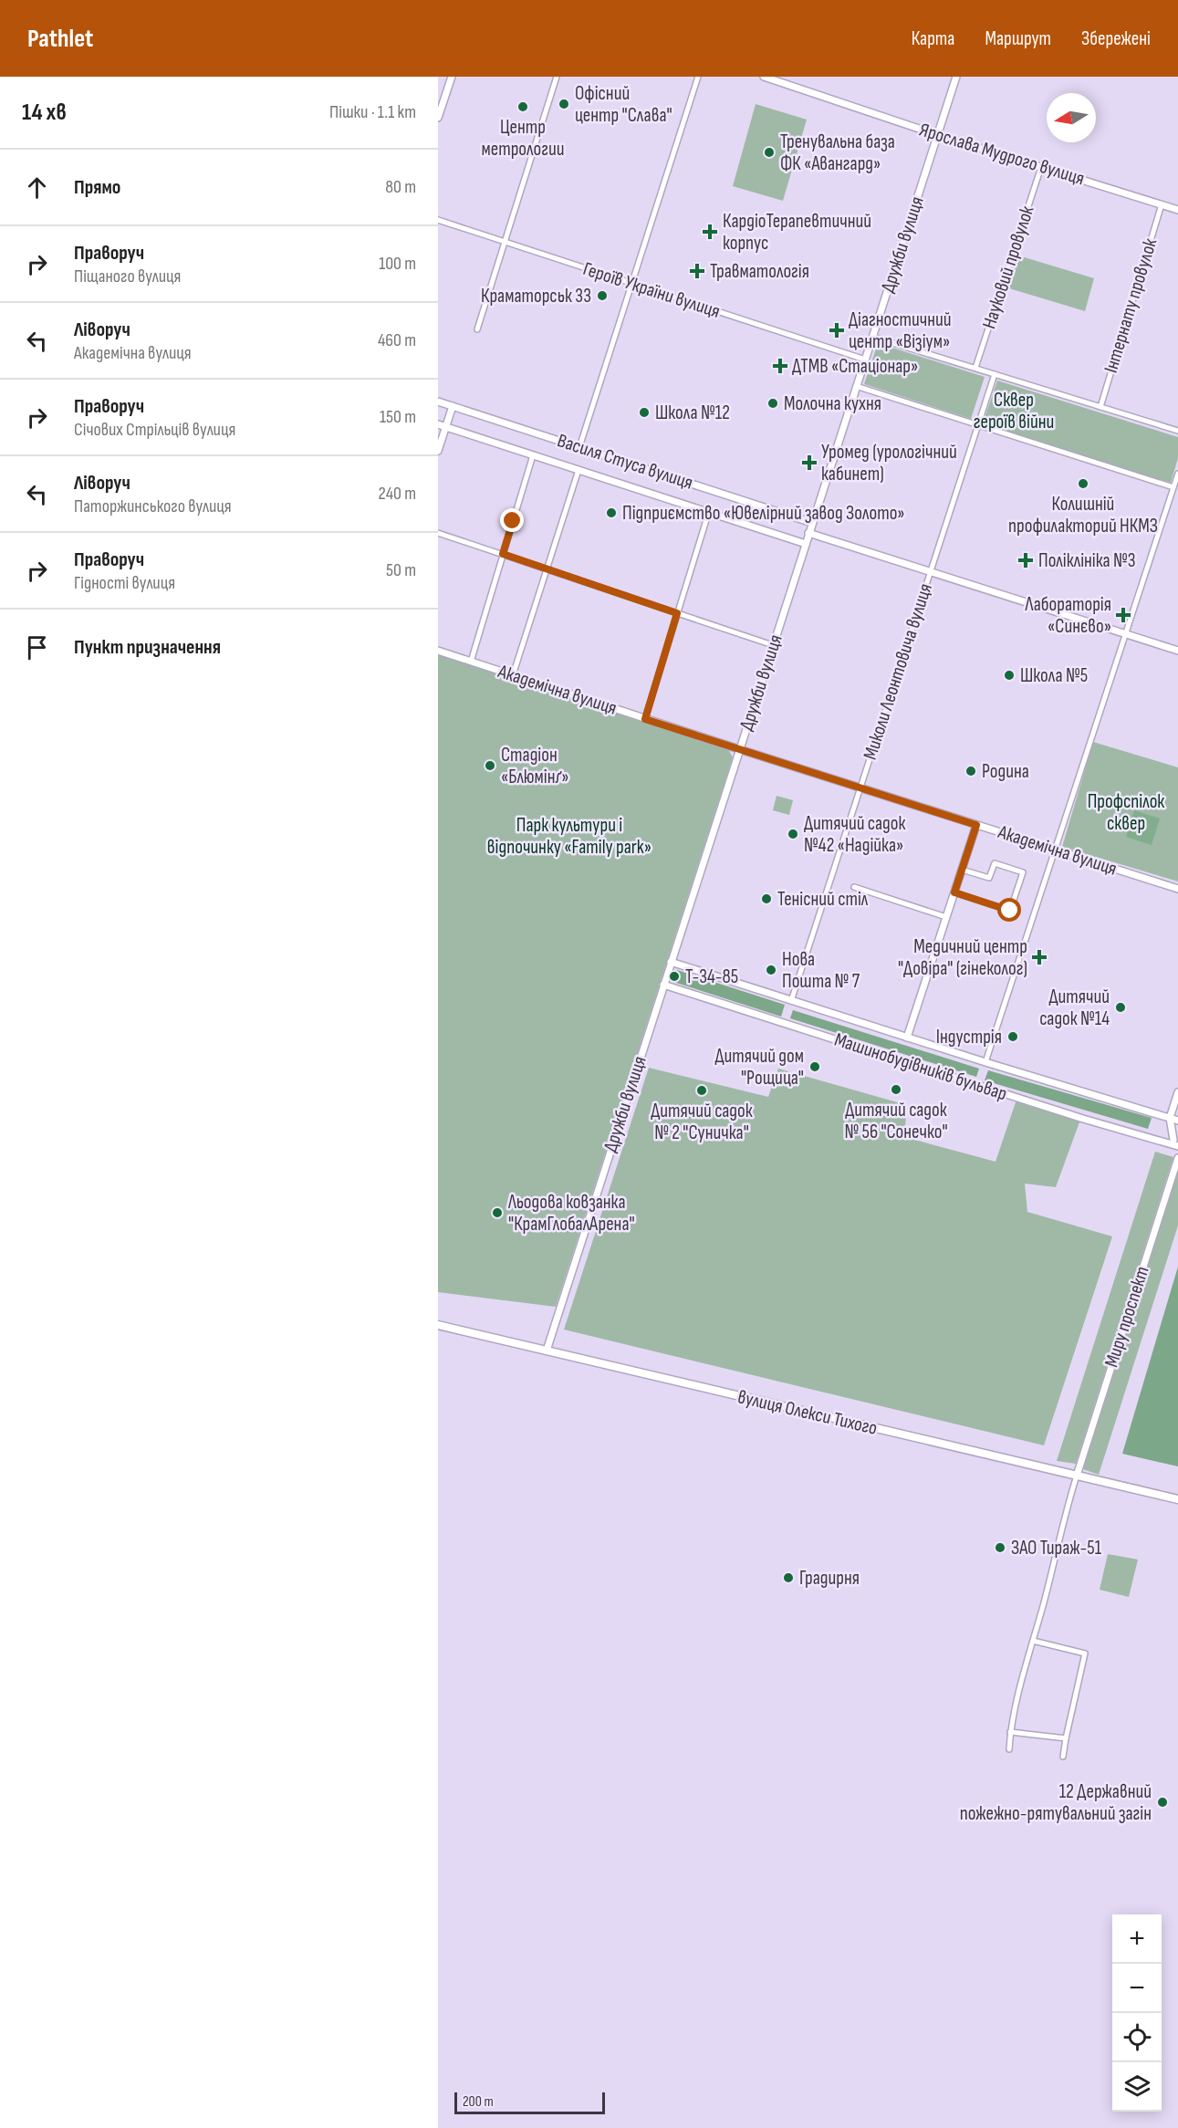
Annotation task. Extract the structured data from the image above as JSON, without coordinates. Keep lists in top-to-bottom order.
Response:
{
  "streets": {
    "main road": ["вулиця Олекси Тихого"],
    "street": [
      "Ярослава Мудрого вулиця",
      "Дружби вулиця",
      "Науковий провулок",
      "Героїв України вулиця",
      "Інтернату провулок",
      "Василя Стуса вулиця",
      "Миколи Леонтовича вулиця",
      "Академічна вулиця",
      "Машинобудівників бульвар",
      "Миру проспект"
    ]
  },
  "crossings": [
    ["Ярослава Мудрого вулиця", "Дружби вулиця"],
    ["Ярослава Мудрого вулиця", "Науковий провулок"],
    ["Ярослава Мудрого вулиця", "Інтернату провулок"],
    ["Дружби вулиця", "Героїв України вулиця"],
    ["Дружби вулиця", "Василя Стуса вулиця"],
    ["Дружби вулиця", "Академічна вулиця"],
    ["Дружби вулиця", "Машинобудівників бульвар"],
    ["Дружби вулиця", "вулиця Олекси Тихого"],
    ["Миколи Леонтовича вулиця", "Академічна вулиця"],
    ["Миколи Леонтовича вулиця", "Машинобудівників бульвар"],
    ["Миру проспект", "вулиця Олекси Тихого"]
  ],
  "parks": ["Сквер героїв війни", "Профспілок сквер", "Парк культури і відпочинку «Family park»"],
  "places": {
    "other": [
      "Офісний центр \"Слава\"",
      "Центр метрологии",
      "Тренувальна база ФК «Авангард»",
      "Краматорськ 33",
      "Молочна кухня",
      "Школа №12",
      "Колишній профилакторий НКМЗ",
      "Підприємство «Ювелірний завод Золото»",
      "Школа №5",
      "Стадіон «Блюмінґ»",
      "Родина",
      "Дитячий садок №42 «Надійка»",
      "Тенісний стіл",
      "Нова Пошта № 7",
      "Т-34-85",
      "Дитячий садок №14",
      "Індустрія",
      "Дитячий дом \"Рощица\"",
      "Дитячий садок № 56 \"Сонечко\"",
      "Дитячий садок № 2 \"Суничка\"",
      "Льодова ковзанка \"КрамГлобалАрена\"",
      "ЗАО Тираж-51",
      "Градирня",
      "12 Державний пожежно-рятувальний загін"
    ],
    "health": [
      "КардіоТерапевтичний корпус",
      "Травматологія",
      "Діагностичний центр «Візіум»",
      "ДТМВ «Стаціонар»",
      "Уромед (урологічний кабинет)",
      "Поліклініка №3",
      "Лабораторія «Синєво»",
      "Медичний центр \"Довіра\" (гінеколог)"
    ]
  },
  "scale_bar": "200 m",
  "north": "left",
  "page": {
    "header": "Pathlet",
    "nav": ["Карта", "Маршрут", "Збережені"],
    "heading": ["14 хв", "Пішки · 1.1 km"],
    "list": [
      ["Прямо", "80 m"],
      ["Праворуч", "Піщаного вулиця", "100 m"],
      ["Ліворуч", "Академічна вулиця", "460 m"],
      ["Праворуч", "Січових Стрільців вулиця", "150 m"],
      ["Ліворуч", "Паторжинського вулиця", "240 m"],
      ["Праворуч", "Гідності вулиця", "50 m"],
      "Пункт призначення"
    ],
    "map_buttons": ["+", "−"],
    "scale": "200 m"
  }
}
